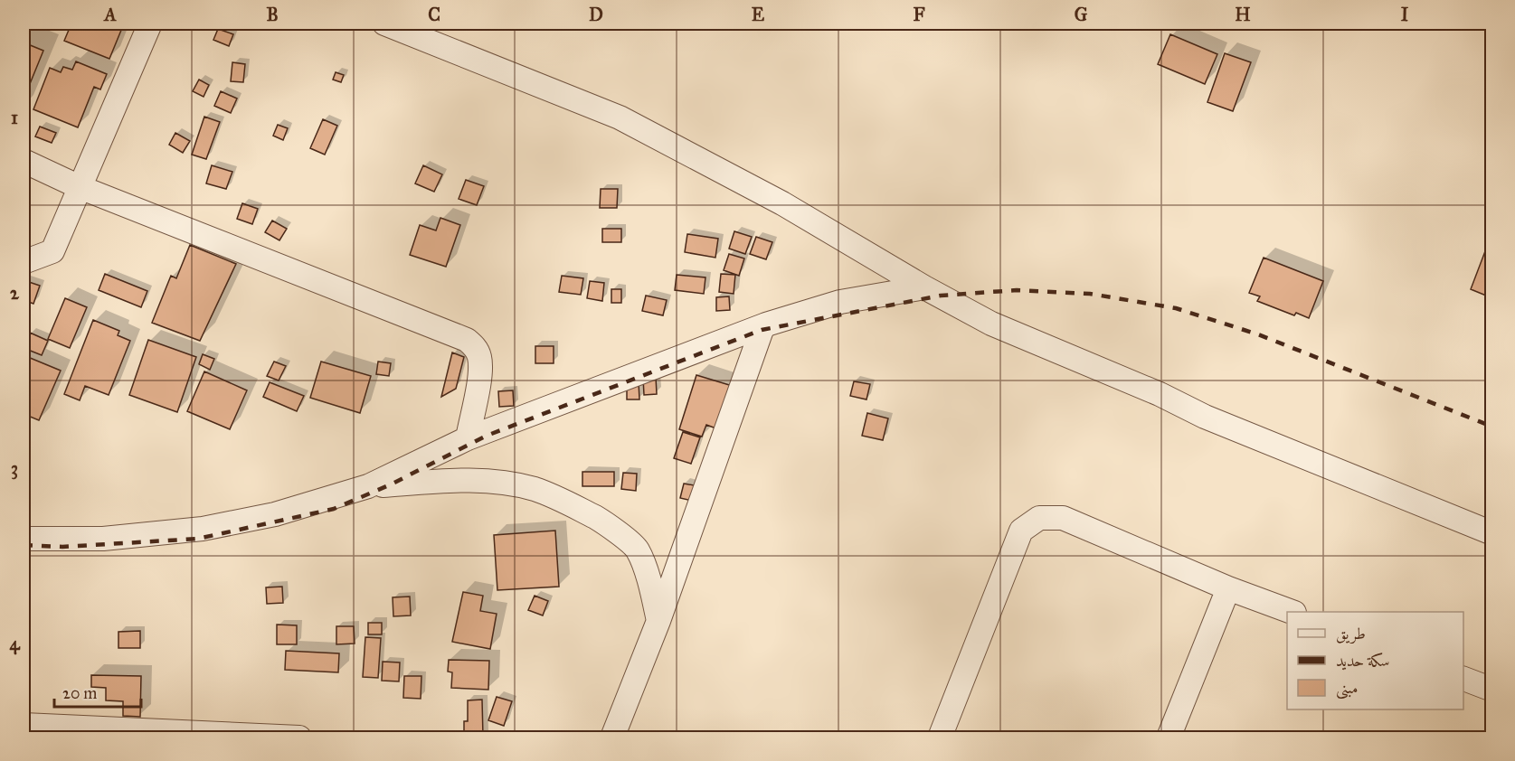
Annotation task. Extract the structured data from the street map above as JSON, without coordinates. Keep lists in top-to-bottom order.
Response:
{
  "legend": ["طريق", "سكة حديد", "مبنى"],
  "scale_bar": "20 m",
  "grid": {
    "columns": [
      "A",
      "B",
      "C",
      "D",
      "E",
      "F",
      "G",
      "H",
      "I"
    ],
    "rows": [
      "1",
      "2",
      "3",
      "4"
    ]
  }
}
